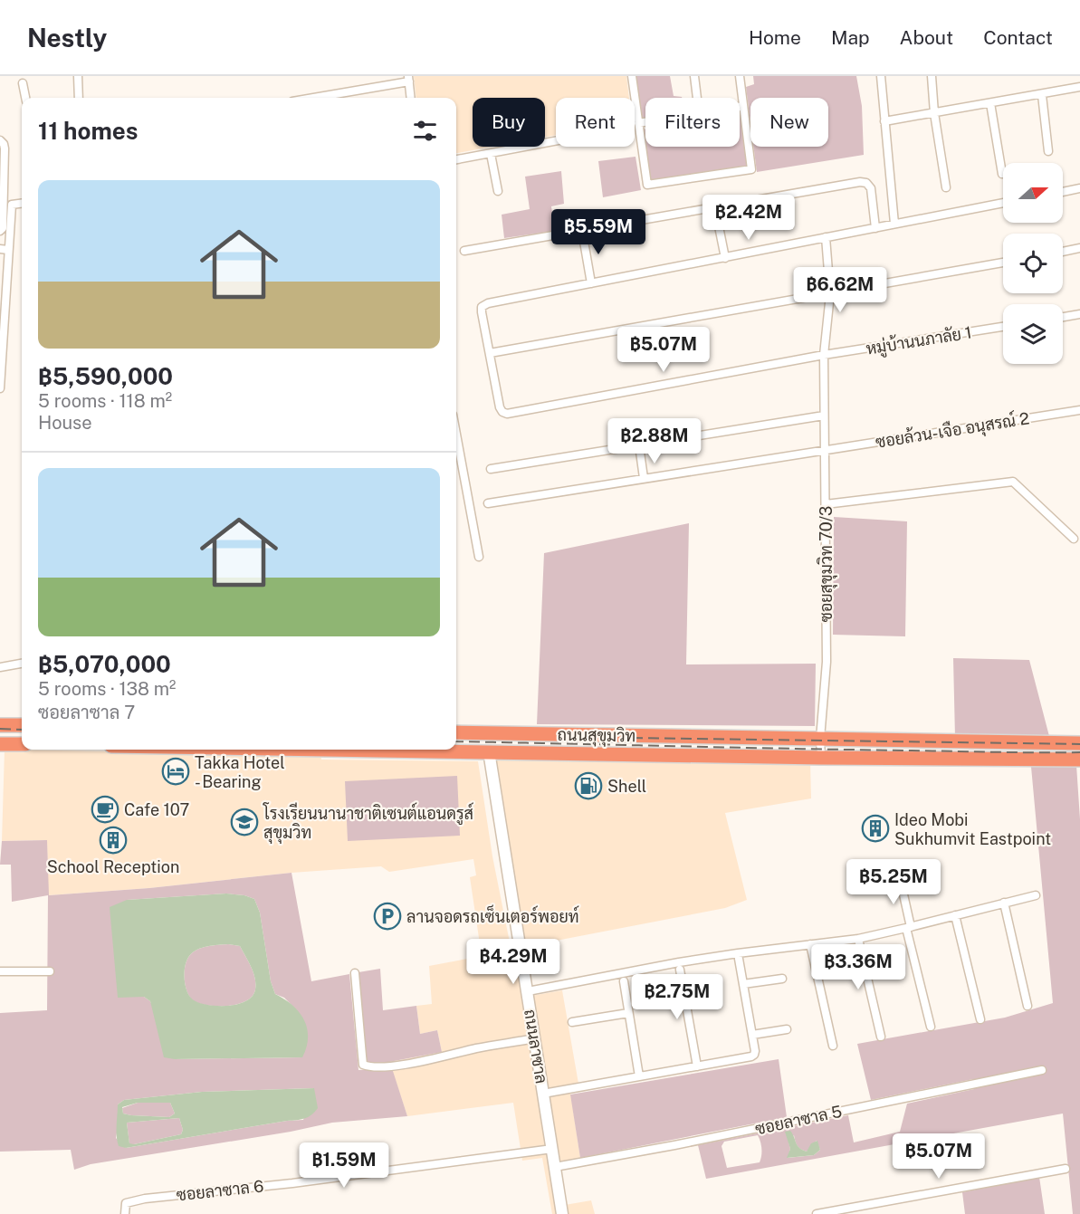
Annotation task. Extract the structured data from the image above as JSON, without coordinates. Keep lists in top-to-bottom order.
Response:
{
  "streets": {
    "highway": ["ถนนสุขุมวิท"],
    "street": [
      "หมู่บ้านนภาลัย 1",
      "ซอยล้วน-เจือ อนุสรณ์ 2",
      "ซอยสุขุมวิท 70/3",
      "ถนนลาซาล",
      "ซอยลาซาล 5",
      "ซอยลาซาล 6"
    ]
  },
  "crossings": [
    ["หมู่บ้านนภาลัย 1", "ซอยสุขุมวิท 70/3"],
    ["ซอยล้วน-เจือ อนุสรณ์ 2", "ซอยสุขุมวิท 70/3"],
    ["ซอยสุขุมวิท 70/3", "ถนนสุขุมวิท"],
    ["ถนนสุขุมวิท", "ถนนลาซาล"],
    ["ถนนลาซาล", "ซอยลาซาล 5"],
    ["ถนนลาซาล", "ซอยลาซาล 6"]
  ],
  "places": {
    "hotel": ["Takka Hotel - Bearing"],
    "fuel station": ["Shell"],
    "cafe": ["Cafe 107"],
    "school or university": ["โรงเรียนนานาชาติเซนต์แอนดรูส์ สุขุมวิท"],
    "building": ["Ideo Mobi Sukhumvit Eastpoint", "School Reception"],
    "parking": ["ลานจอดรถเซ็นเตอร์พอยท์"]
  },
  "north": "right",
  "page": {
    "header": "Nestly",
    "nav": [
      "Home",
      "Map",
      "About",
      "Contact"
    ],
    "chip": [
      "Buy",
      "Rent",
      "Filters",
      "New"
    ],
    "heading": "11 homes",
    "list": [
      {
        "name": "฿5,590,000",
        "note": "5 rooms · 118 m² · House"
      },
      {
        "name": "฿5,070,000",
        "note": "5 rooms · 138 m² · ซอยลาซาล 7"
      }
    ],
    "price": [
      "฿2.42M",
      "฿5.59M",
      "฿6.62M",
      "฿5.07M",
      "฿2.88M",
      "฿5.25M",
      "฿4.29M",
      "฿3.36M",
      "฿2.75M",
      "฿5.07M",
      "฿1.59M"
    ]
  }
}
